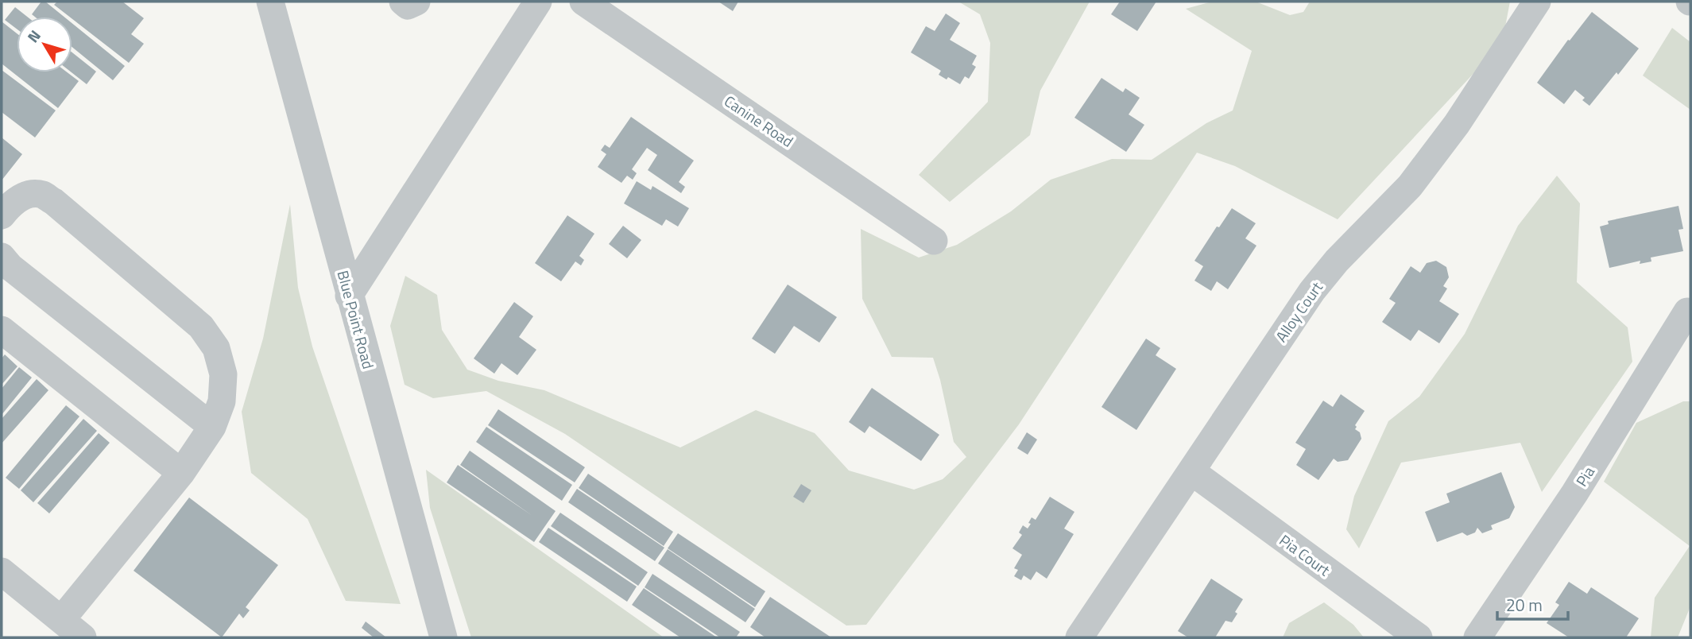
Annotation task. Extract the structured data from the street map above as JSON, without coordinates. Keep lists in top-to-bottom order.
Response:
{
  "streets": {
    "street": [
      "Canine Road",
      "Alloy Court",
      "Blue Point Road",
      "Pia",
      "Pia Court"
    ]
  },
  "crossings": [
    ["Alloy Court", "Pia Court"]
  ],
  "scale_bar": "20 m",
  "north": "top left"
}
